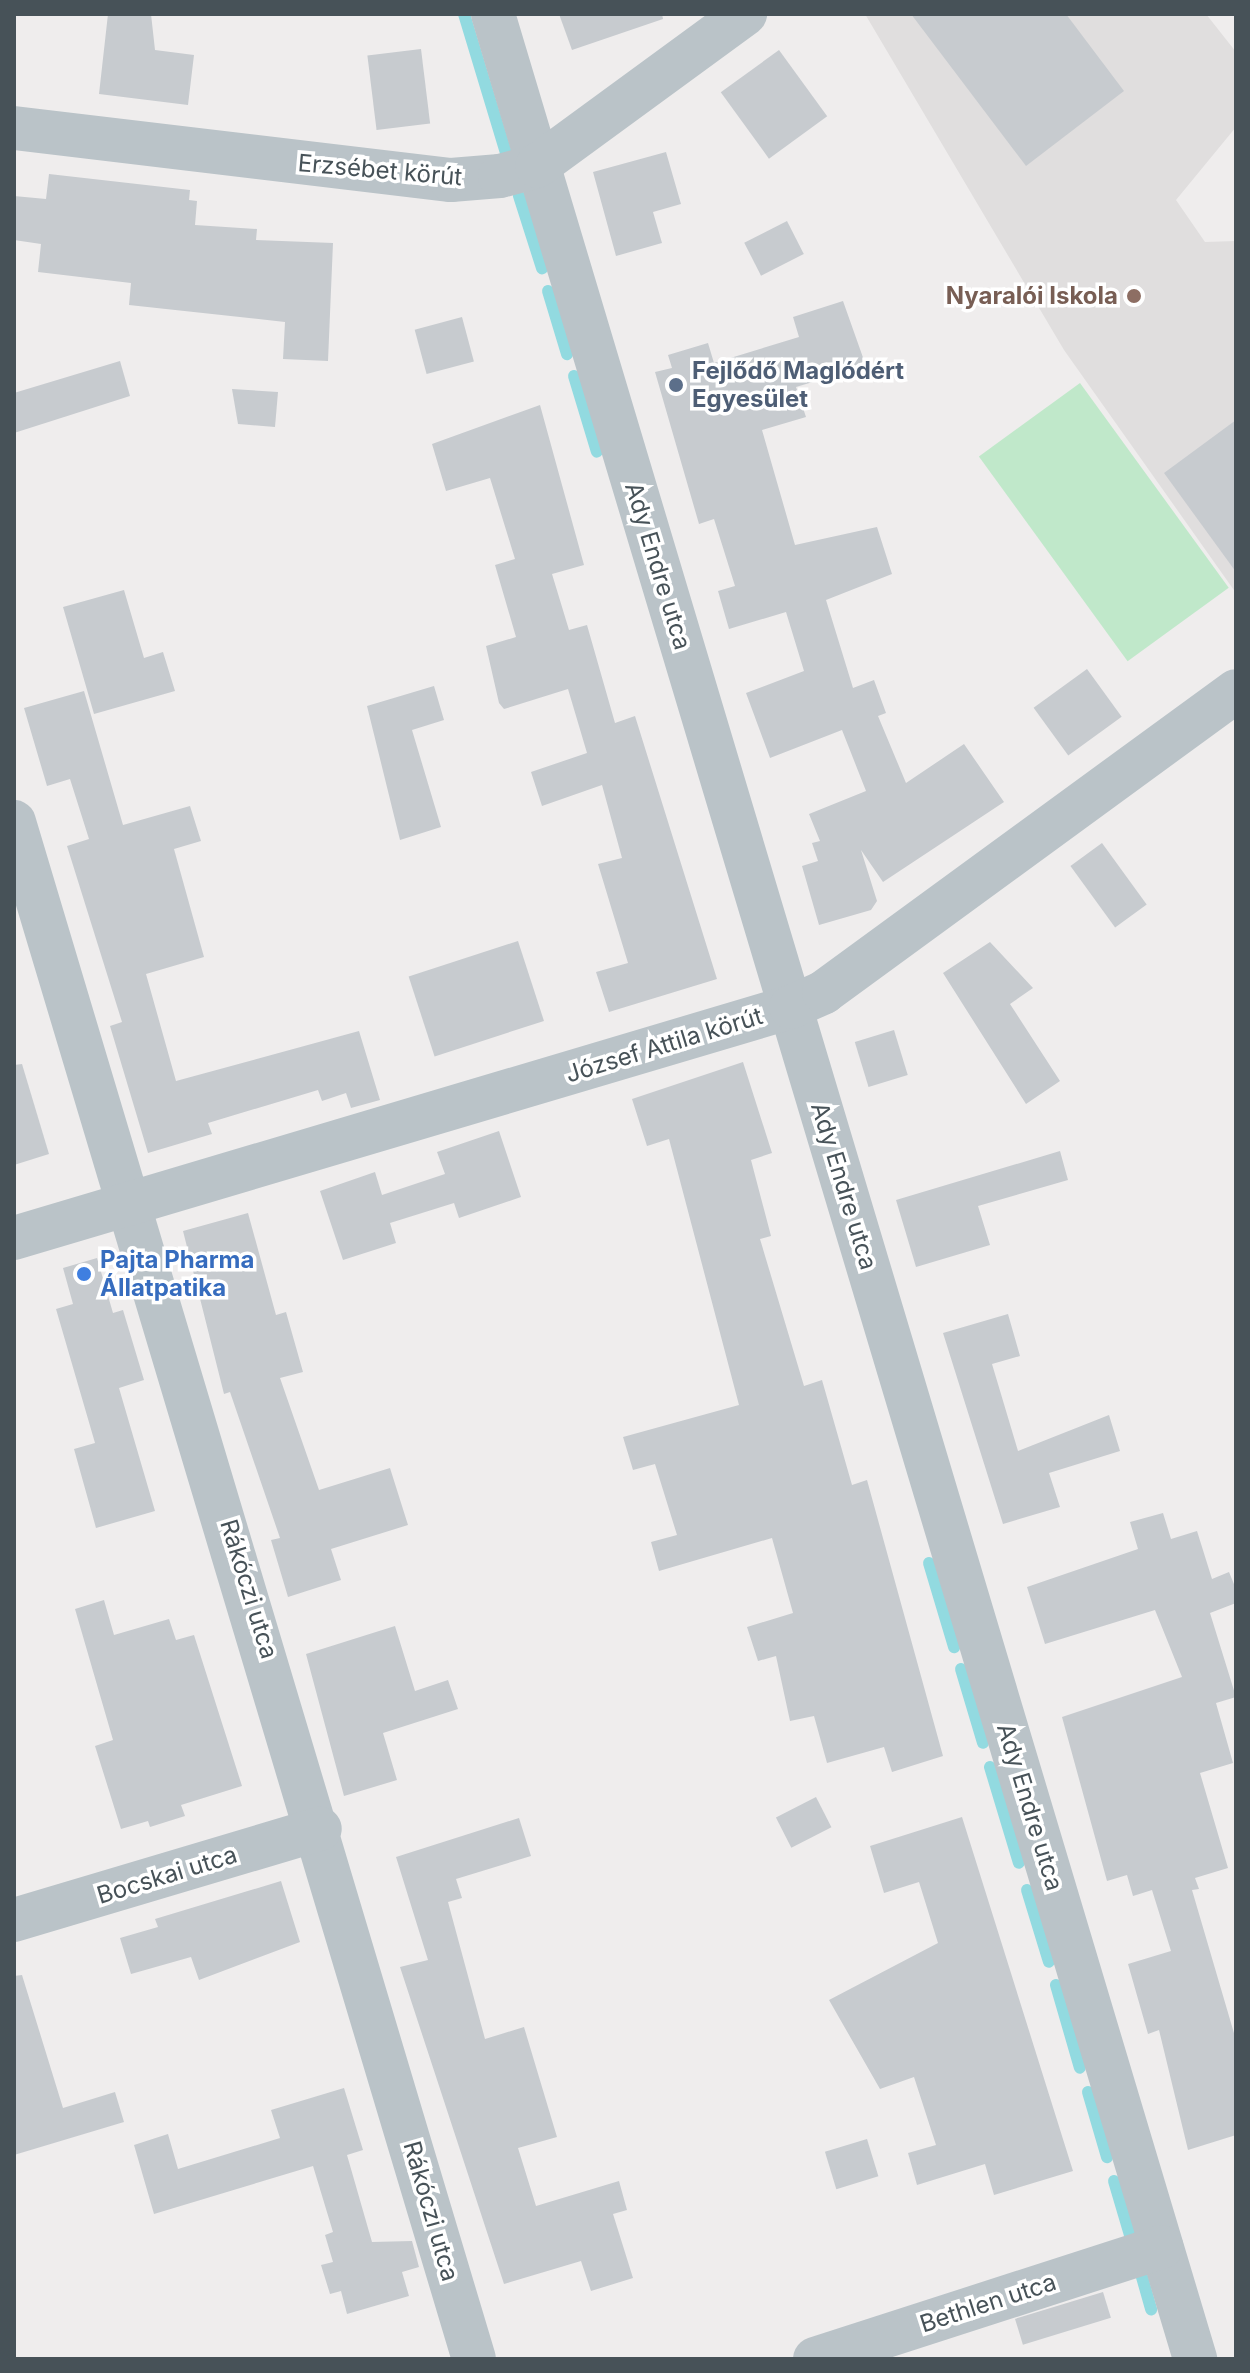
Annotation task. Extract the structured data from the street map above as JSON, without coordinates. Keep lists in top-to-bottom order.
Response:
{
  "streets": {
    "street": [
      "Erzsébet körút",
      "Ady Endre utca",
      "József Attila körút",
      "Rákóczi utca",
      "Bocskai utca",
      "Bethlen utca"
    ]
  },
  "crossings": [
    ["Erzsébet körút", "Ady Endre utca"],
    ["Ady Endre utca", "József Attila körút"],
    ["Ady Endre utca", "Bethlen utca"],
    ["József Attila körút", "Rákóczi utca"],
    ["Rákóczi utca", "Bocskai utca"]
  ],
  "places": ["Nyaralói Iskola", "Fejlődő Maglódért Egyesület", "Pajta Pharma Állatpatika"]
}
